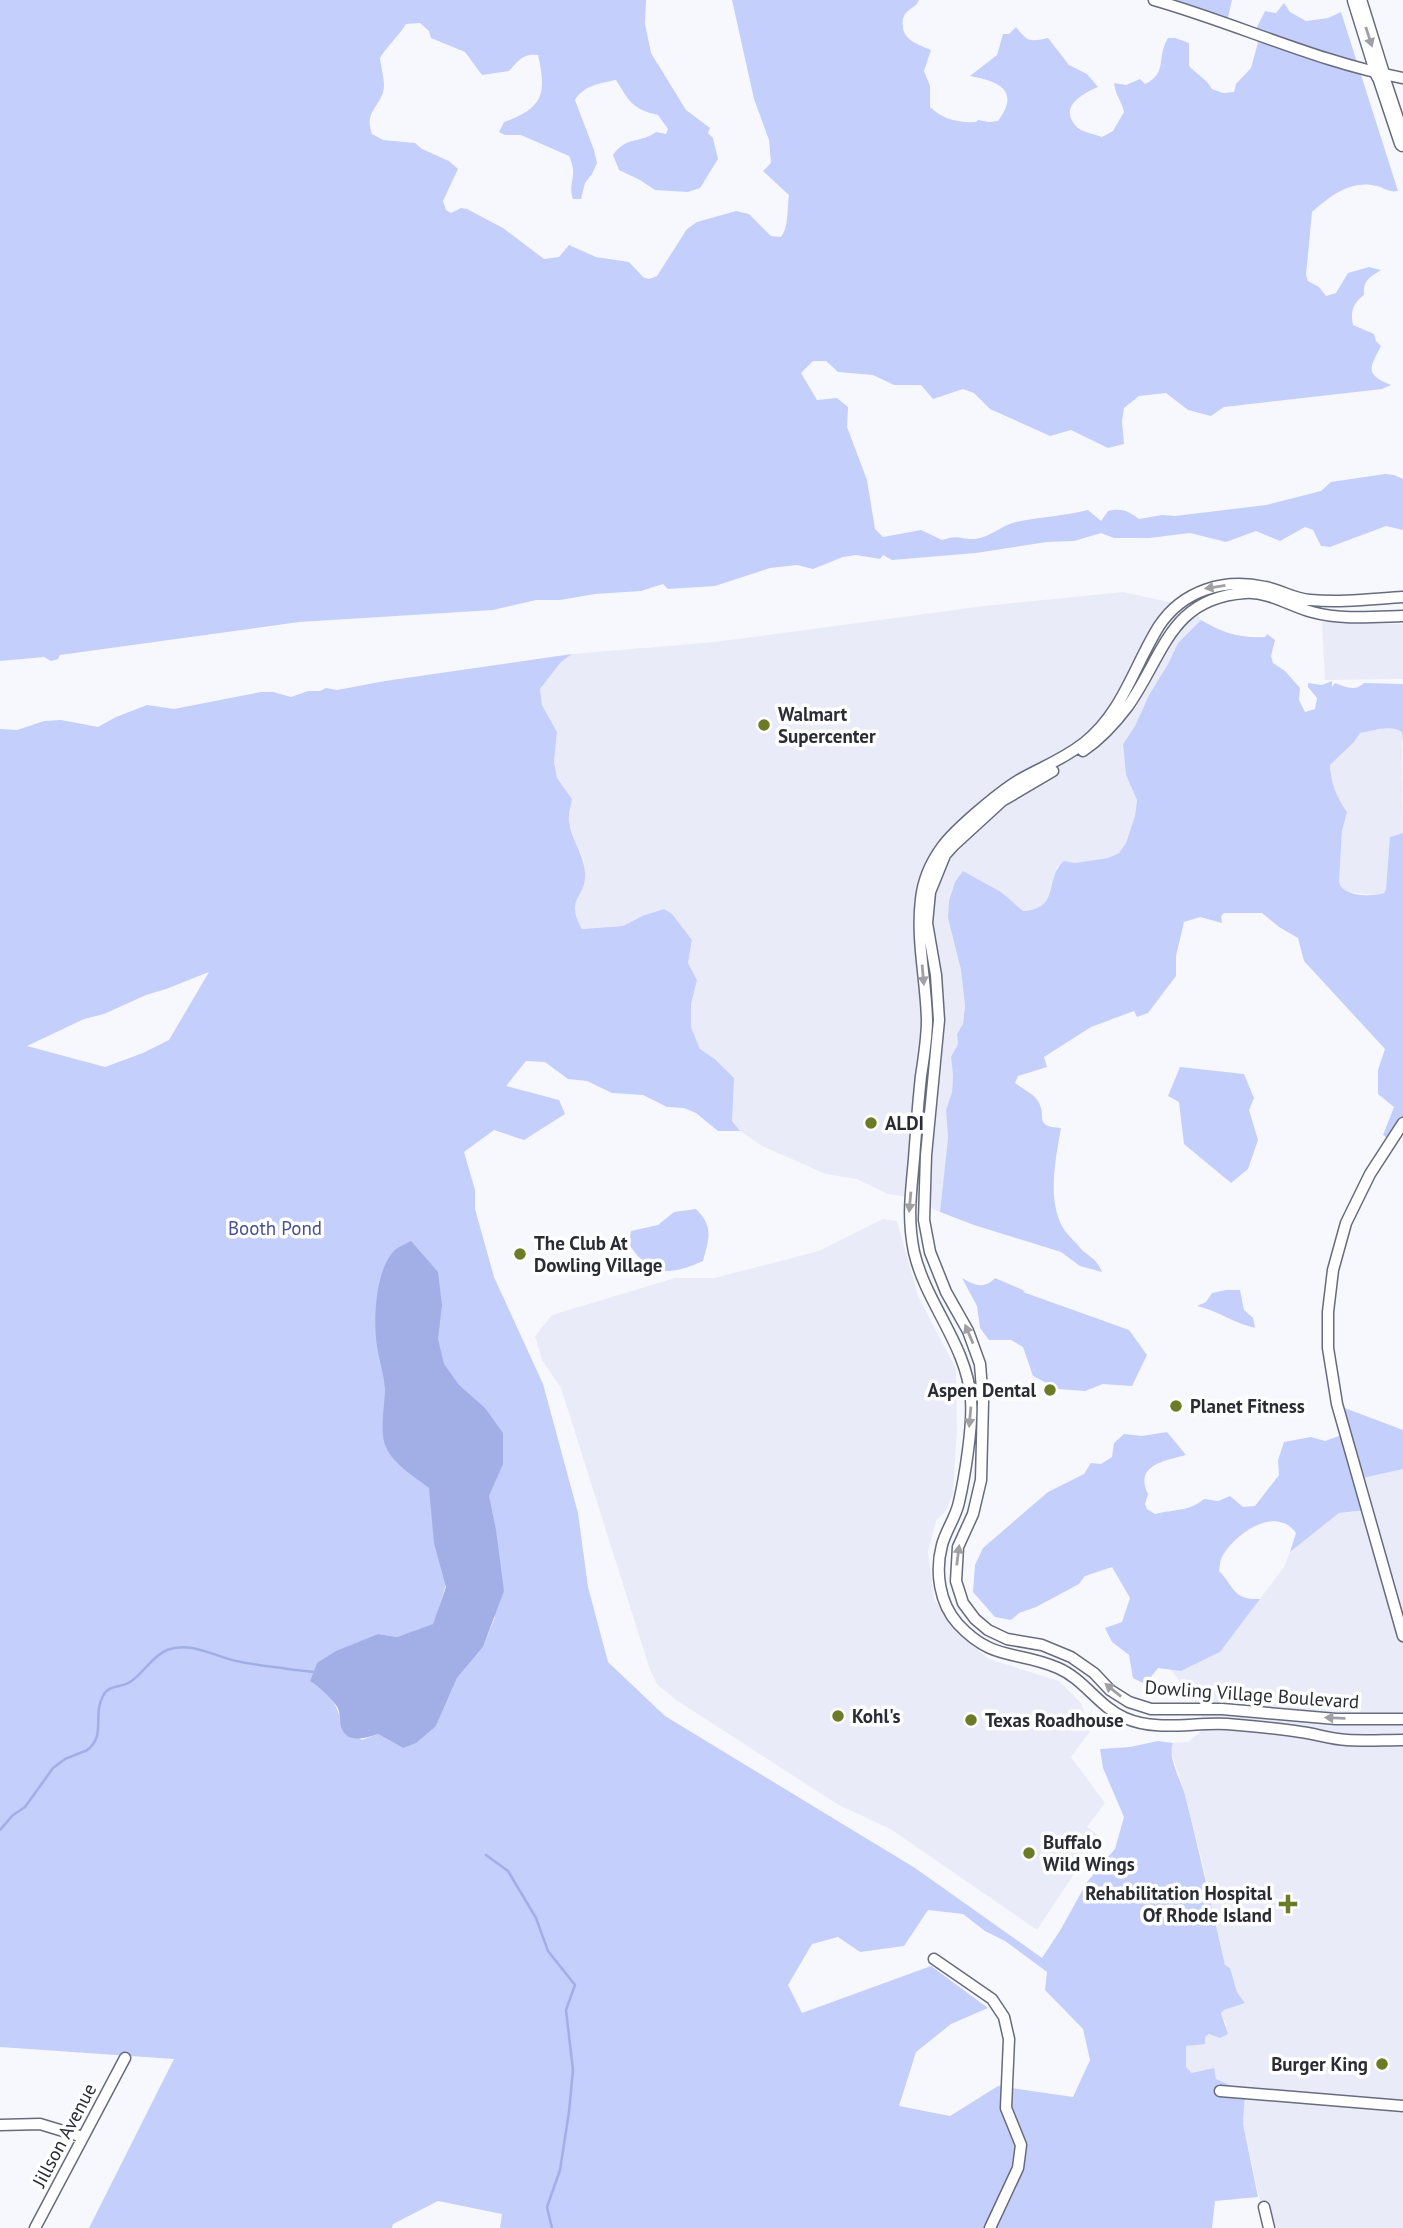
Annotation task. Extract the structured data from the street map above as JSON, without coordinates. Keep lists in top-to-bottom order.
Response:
{
  "streets": {
    "street": ["Dowling Village Boulevard", "Jillson Avenue"]
  },
  "parks": ["Booth Pond"],
  "places": {
    "other": [
      "Walmart Supercenter",
      "ALDI",
      "The Club At Dowling Village",
      "Aspen Dental",
      "Planet Fitness",
      "Kohl's",
      "Texas Roadhouse",
      "Buffalo Wild Wings",
      "Burger King"
    ],
    "health": ["Rehabilitation Hospital Of Rhode Island"]
  }
}
